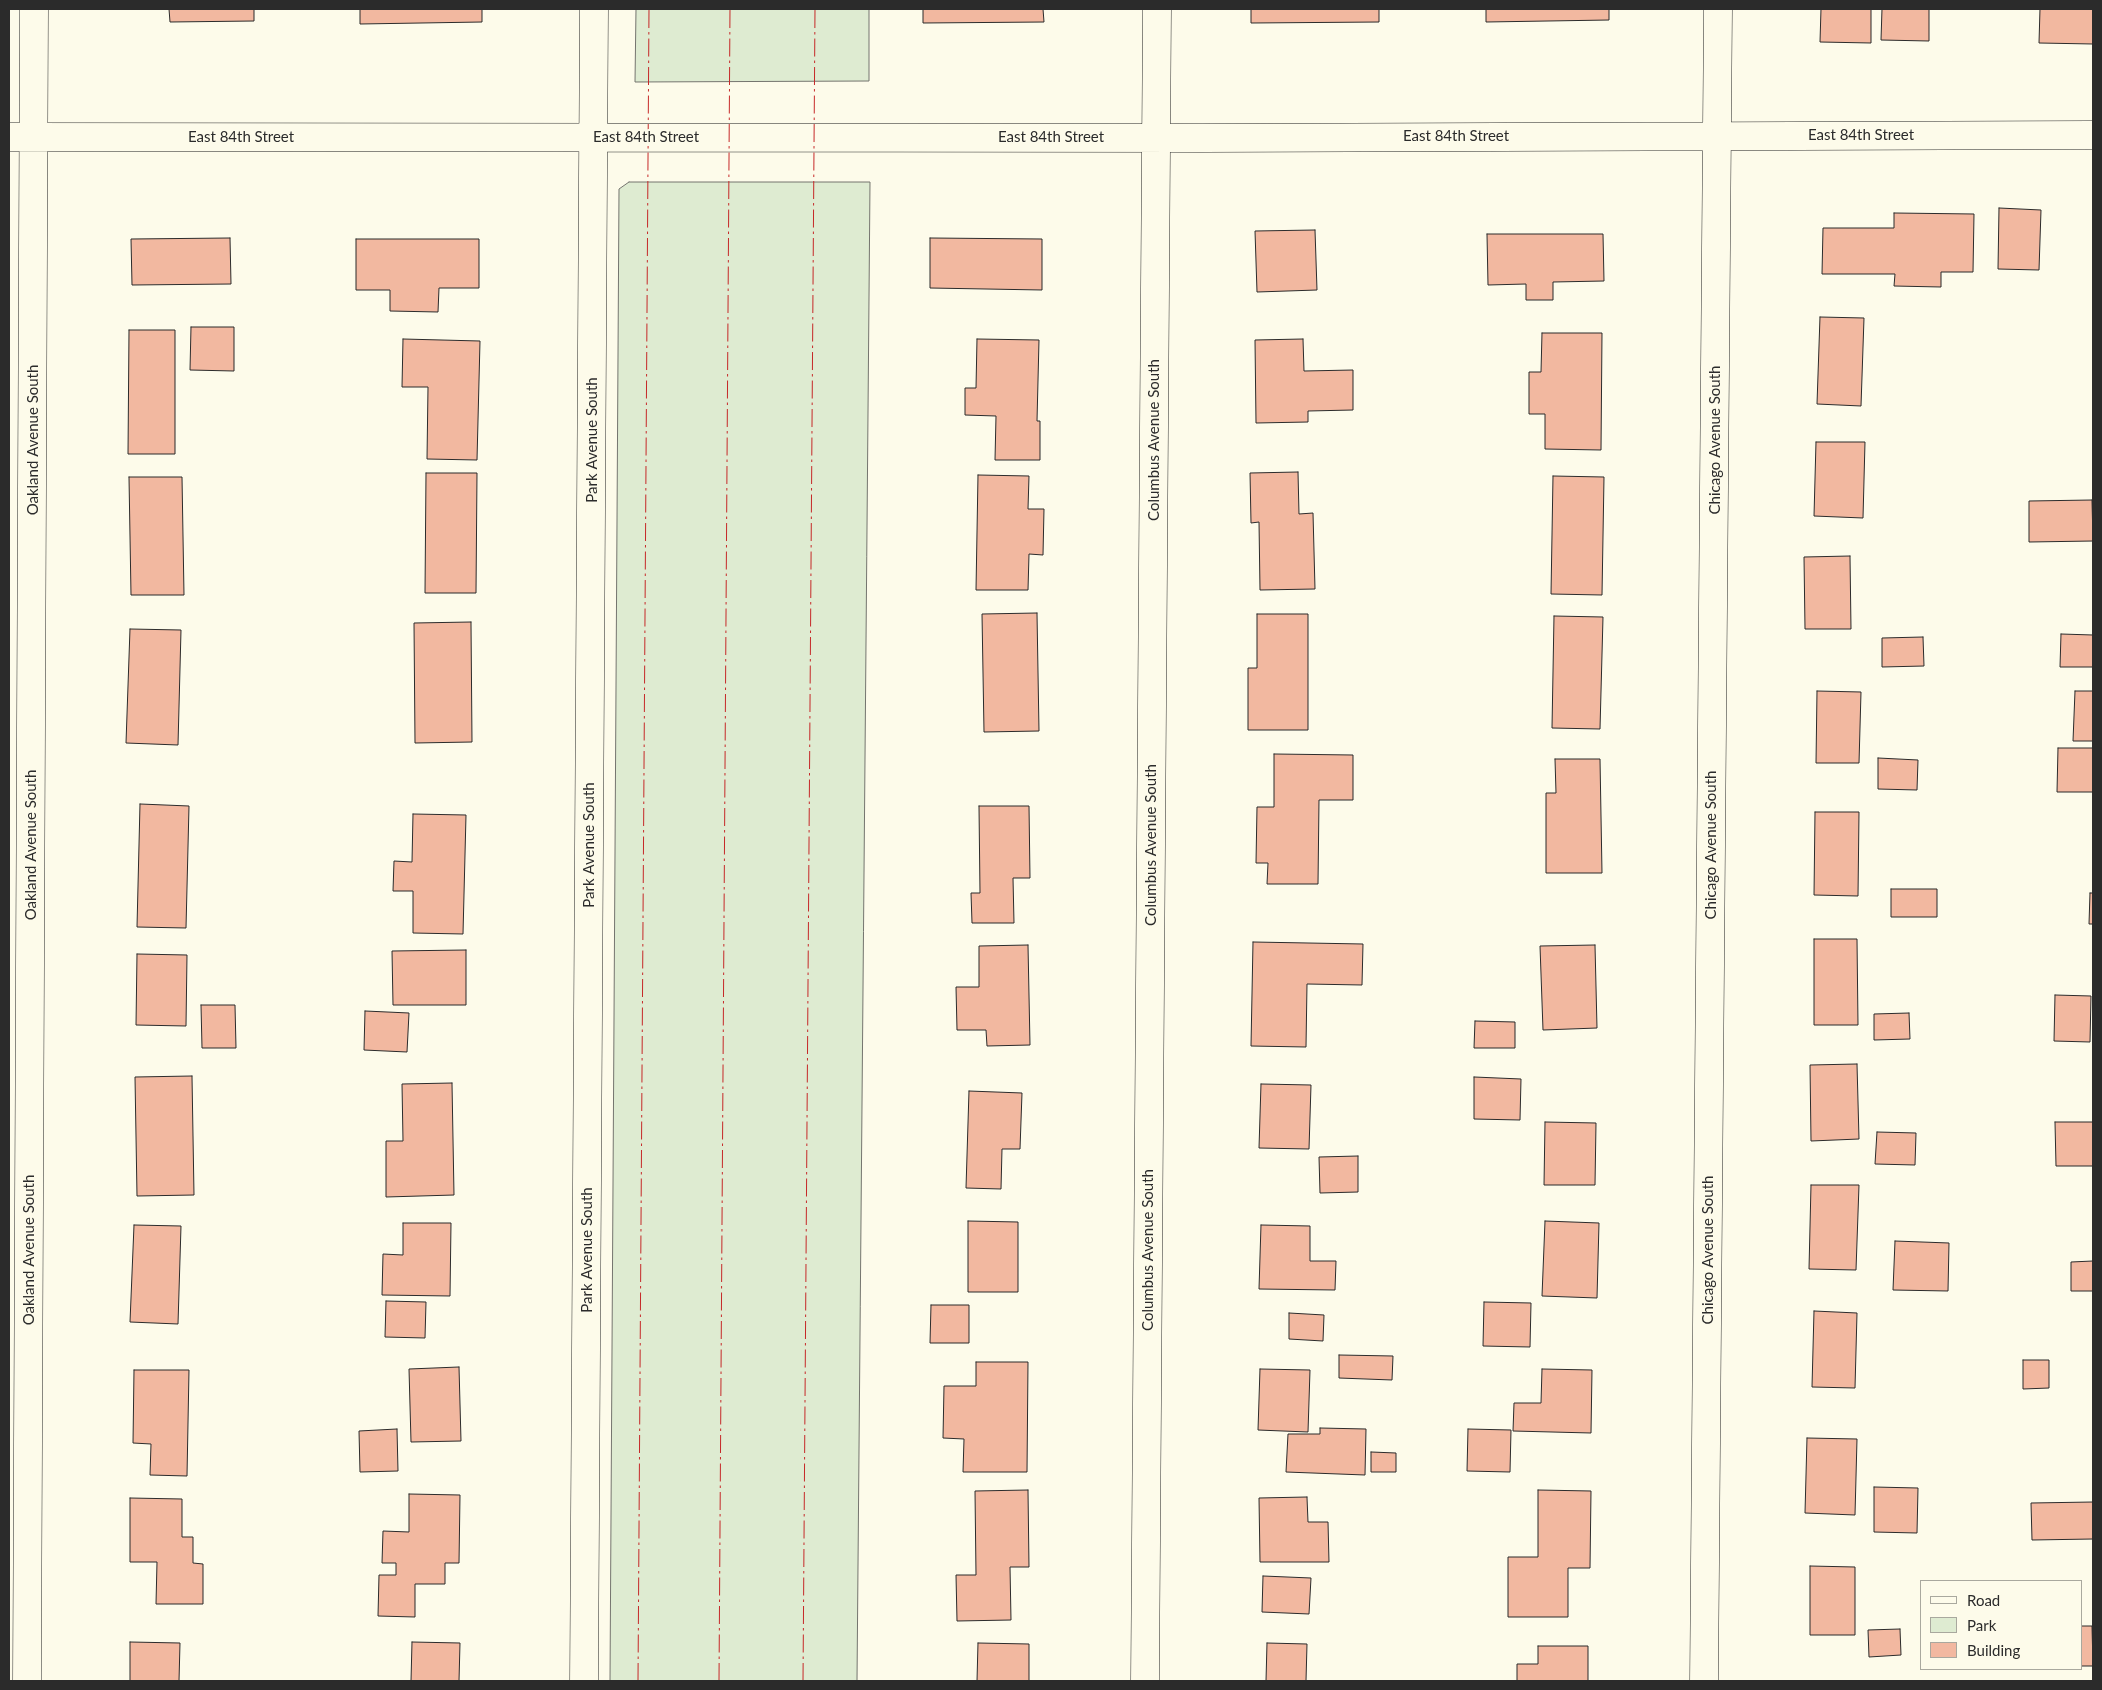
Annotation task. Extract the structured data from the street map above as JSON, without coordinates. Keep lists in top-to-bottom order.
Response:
{
  "streets": {
    "street": [
      "East 84th Street",
      "Oakland Avenue South",
      "Park Avenue South",
      "Columbus Avenue South",
      "Chicago Avenue South"
    ]
  },
  "crossings": [
    ["East 84th Street", "Oakland Avenue South"],
    ["East 84th Street", "Park Avenue South"],
    ["East 84th Street", "Columbus Avenue South"],
    ["East 84th Street", "Chicago Avenue South"]
  ],
  "legend": ["Road", "Park", "Building"]
}
